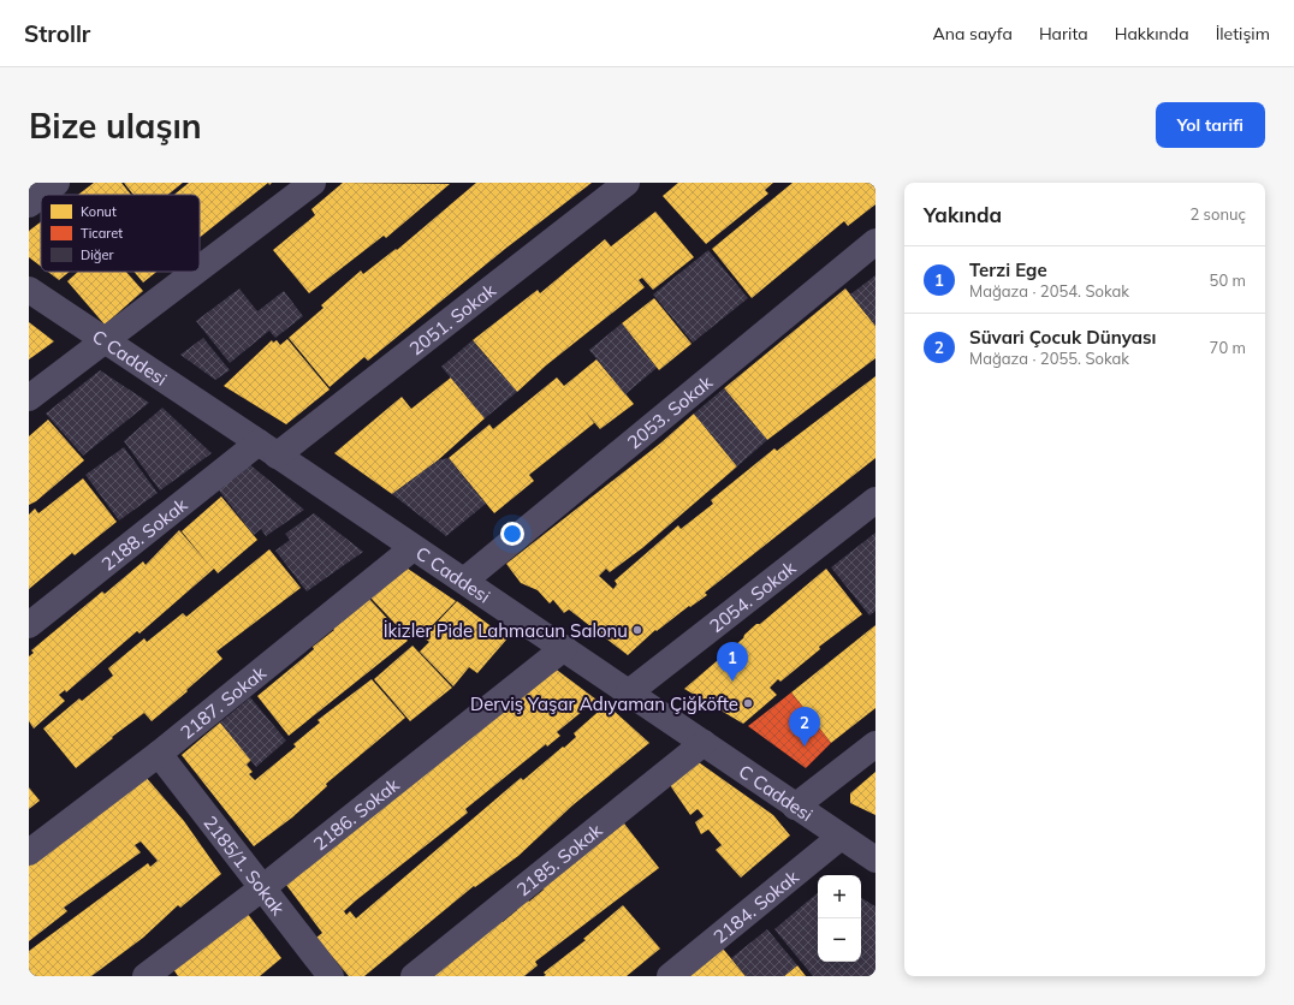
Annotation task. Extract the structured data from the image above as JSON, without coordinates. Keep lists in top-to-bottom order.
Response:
{
  "streets": {
    "street": [
      "2051. Sokak",
      "C Caddesi",
      "2053. Sokak",
      "2188. Sokak",
      "2054. Sokak",
      "2187. Sokak",
      "2186. Sokak",
      "2185. Sokak",
      "2185/1. Sokak",
      "2184. Sokak"
    ]
  },
  "crossings": [
    ["2051. Sokak", "C Caddesi"],
    ["2051. Sokak", "2188. Sokak"],
    ["C Caddesi", "2053. Sokak"],
    ["C Caddesi", "2188. Sokak"],
    ["C Caddesi", "2054. Sokak"],
    ["C Caddesi", "2187. Sokak"],
    ["C Caddesi", "2186. Sokak"],
    ["C Caddesi", "2185. Sokak"],
    ["C Caddesi", "2184. Sokak"],
    ["2187. Sokak", "2185/1. Sokak"],
    ["2186. Sokak", "2185/1. Sokak"]
  ],
  "places": ["İkizler Pide Lahmacun Salonu", "Derviş Yaşar Adıyaman Çiğköfte"],
  "legend": ["Konut", "Ticaret", "Diğer"],
  "page": {
    "header": "Strollr",
    "nav": [
      "Ana sayfa",
      "Harita",
      "Hakkında",
      "İletişim"
    ],
    "buttons": "Yol tarifi",
    "title": "Bize ulaşın",
    "heading": ["Yakında", "2 sonuç"],
    "list": [
      {
        "mark": "1",
        "name": "Terzi Ege",
        "note": "Mağaza · 2054. Sokak",
        "value": "50 m"
      },
      {
        "mark": "2",
        "name": "Süvari Çocuk Dünyası",
        "note": "Mağaza · 2055. Sokak",
        "value": "70 m"
      }
    ],
    "pins": ["1", "2"],
    "map_buttons": ["+", "−"]
  }
}
